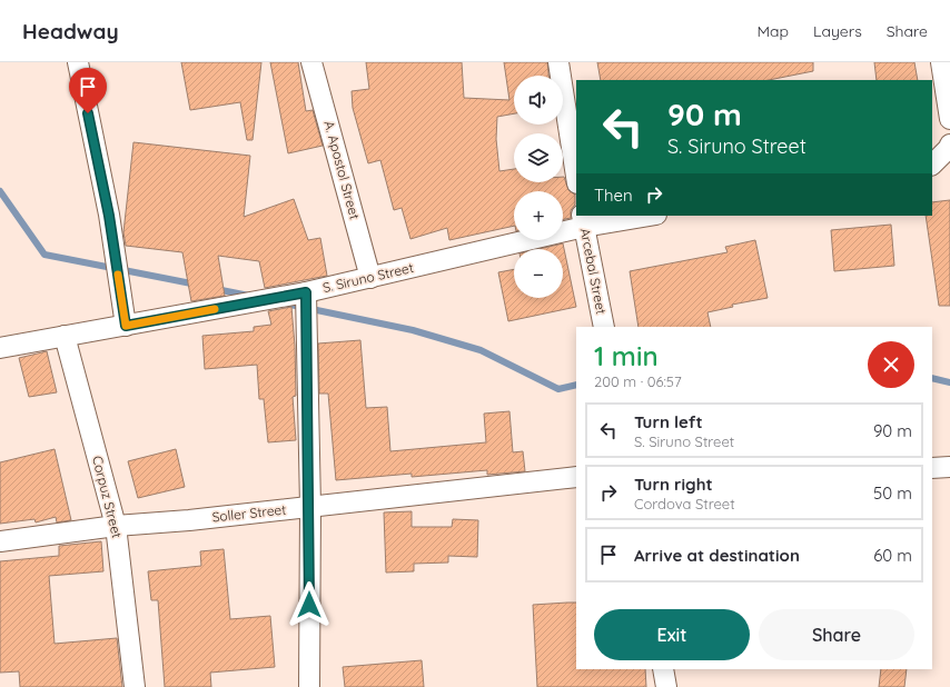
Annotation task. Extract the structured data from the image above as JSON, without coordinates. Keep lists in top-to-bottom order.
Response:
{
  "streets": {
    "street": [
      "A. Apostol Street",
      "Arcebal Street",
      "S. Siruno Street",
      "Corpuz Street",
      "Soller Street"
    ]
  },
  "crossings": [
    ["A. Apostol Street", "S. Siruno Street"],
    ["Arcebal Street", "S. Siruno Street"],
    ["S. Siruno Street", "Corpuz Street"],
    ["Corpuz Street", "Soller Street"]
  ],
  "page": {
    "header": "Headway",
    "nav": ["Map", "Layers", "Share"],
    "map_buttons": ["+", "−"],
    "turn": ["90 m", "S. Siruno Street"],
    "then": "Then",
    "heading": ["1 min", "200 m · 06:57"],
    "list": [
      {
        "name": "Turn left",
        "note": "S. Siruno Street",
        "value": "90 m"
      },
      {
        "name": "Turn right",
        "note": "Cordova Street",
        "value": "50 m"
      },
      {
        "name": "Arrive at destination",
        "value": "60 m"
      }
    ],
    "buttons": ["Exit", "Share"]
  }
}
